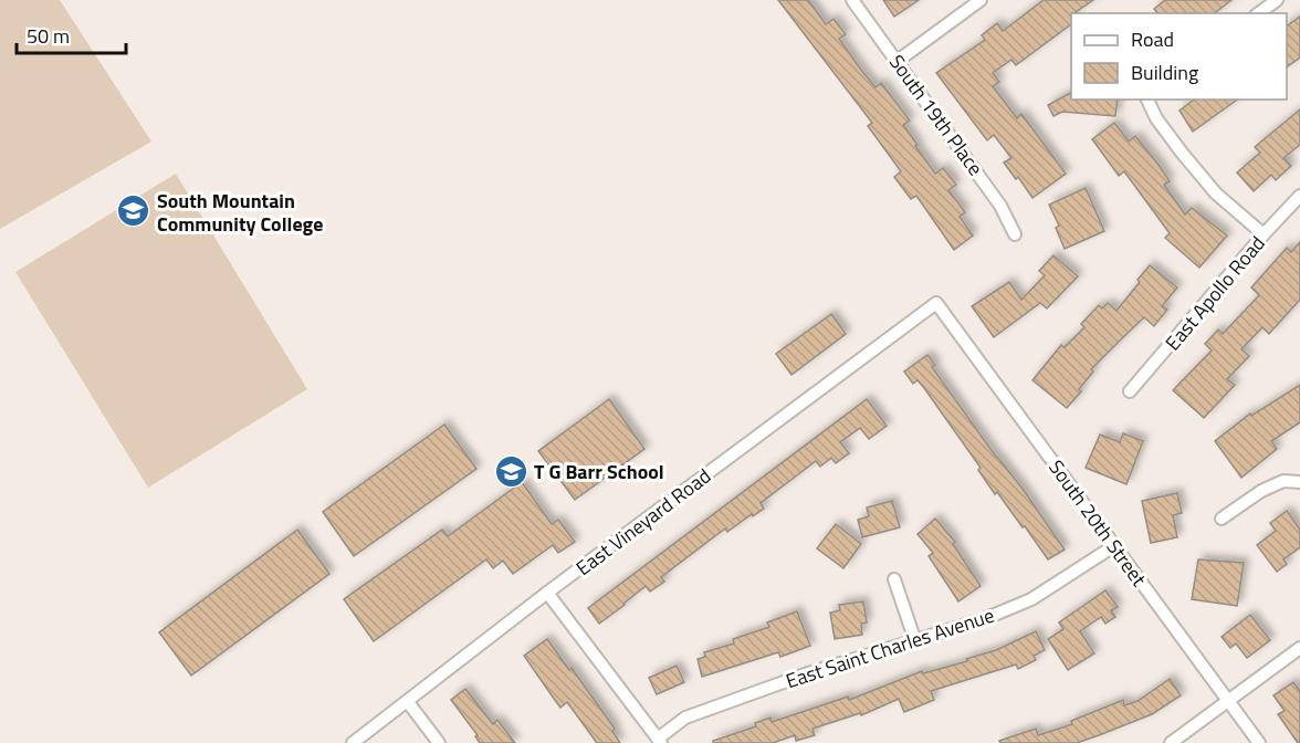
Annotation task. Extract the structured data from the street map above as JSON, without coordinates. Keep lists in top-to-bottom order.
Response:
{
  "streets": {
    "street": [
      "South 19th Place",
      "East Apollo Road",
      "East Vineyard Road",
      "South 20th Street",
      "East Saint Charles Avenue"
    ]
  },
  "crossings": [
    ["East Vineyard Road", "South 20th Street"],
    ["South 20th Street", "East Saint Charles Avenue"]
  ],
  "places": {
    "school or university": ["South Mountain Community College", "T G Barr School"]
  },
  "legend": ["Road", "Building"],
  "scale_bar": "50 m"
}
